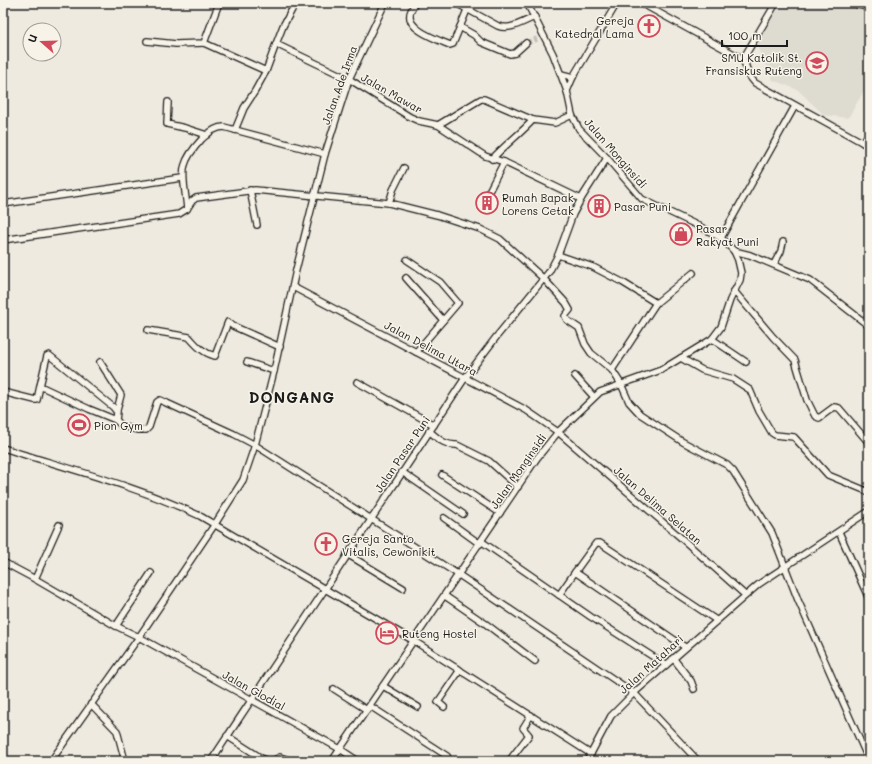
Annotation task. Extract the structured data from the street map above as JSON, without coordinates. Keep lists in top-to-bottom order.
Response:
{
  "streets": {
    "street": [
      "Jalan Ade Irma",
      "Jalan Mawar",
      "Jalan Monginsidi",
      "Jalan Delima Utara",
      "Jalan Pasar Puni",
      "Jalan Delima Selatan",
      "Jalan Matahari",
      "Jalan Glodial"
    ]
  },
  "crossings": [
    ["Jalan Ade Irma", "Jalan Mawar"],
    ["Jalan Ade Irma", "Jalan Delima Utara"],
    ["Jalan Ade Irma", "Jalan Glodial"],
    ["Jalan Mawar", "Jalan Pasar Puni"],
    ["Jalan Monginsidi", "Jalan Delima Utara"],
    ["Jalan Monginsidi", "Jalan Pasar Puni"],
    ["Jalan Monginsidi", "Jalan Delima Selatan"],
    ["Jalan Monginsidi", "Jalan Glodial"],
    ["Jalan Delima Utara", "Jalan Pasar Puni"],
    ["Jalan Delima Utara", "Jalan Delima Selatan"],
    ["Jalan Pasar Puni", "Jalan Glodial"],
    ["Jalan Delima Selatan", "Jalan Matahari"]
  ],
  "districts": ["DONGANG"],
  "places": {
    "church": ["Gereja Katedral Lama", "Gereja Santo Vitalis, Cewonikit"],
    "school or university": ["SMU Katolik St. Fransiskus Ruteng"],
    "building": ["Rumah Bapak Lorens Cetak", "Pasar Puni"],
    "shop": ["Pasar Rakyat Puni"],
    "sports": ["Pion Gym"],
    "hotel": ["Ruteng Hostel"]
  },
  "scale_bar": "100 m",
  "north": "left"
}
